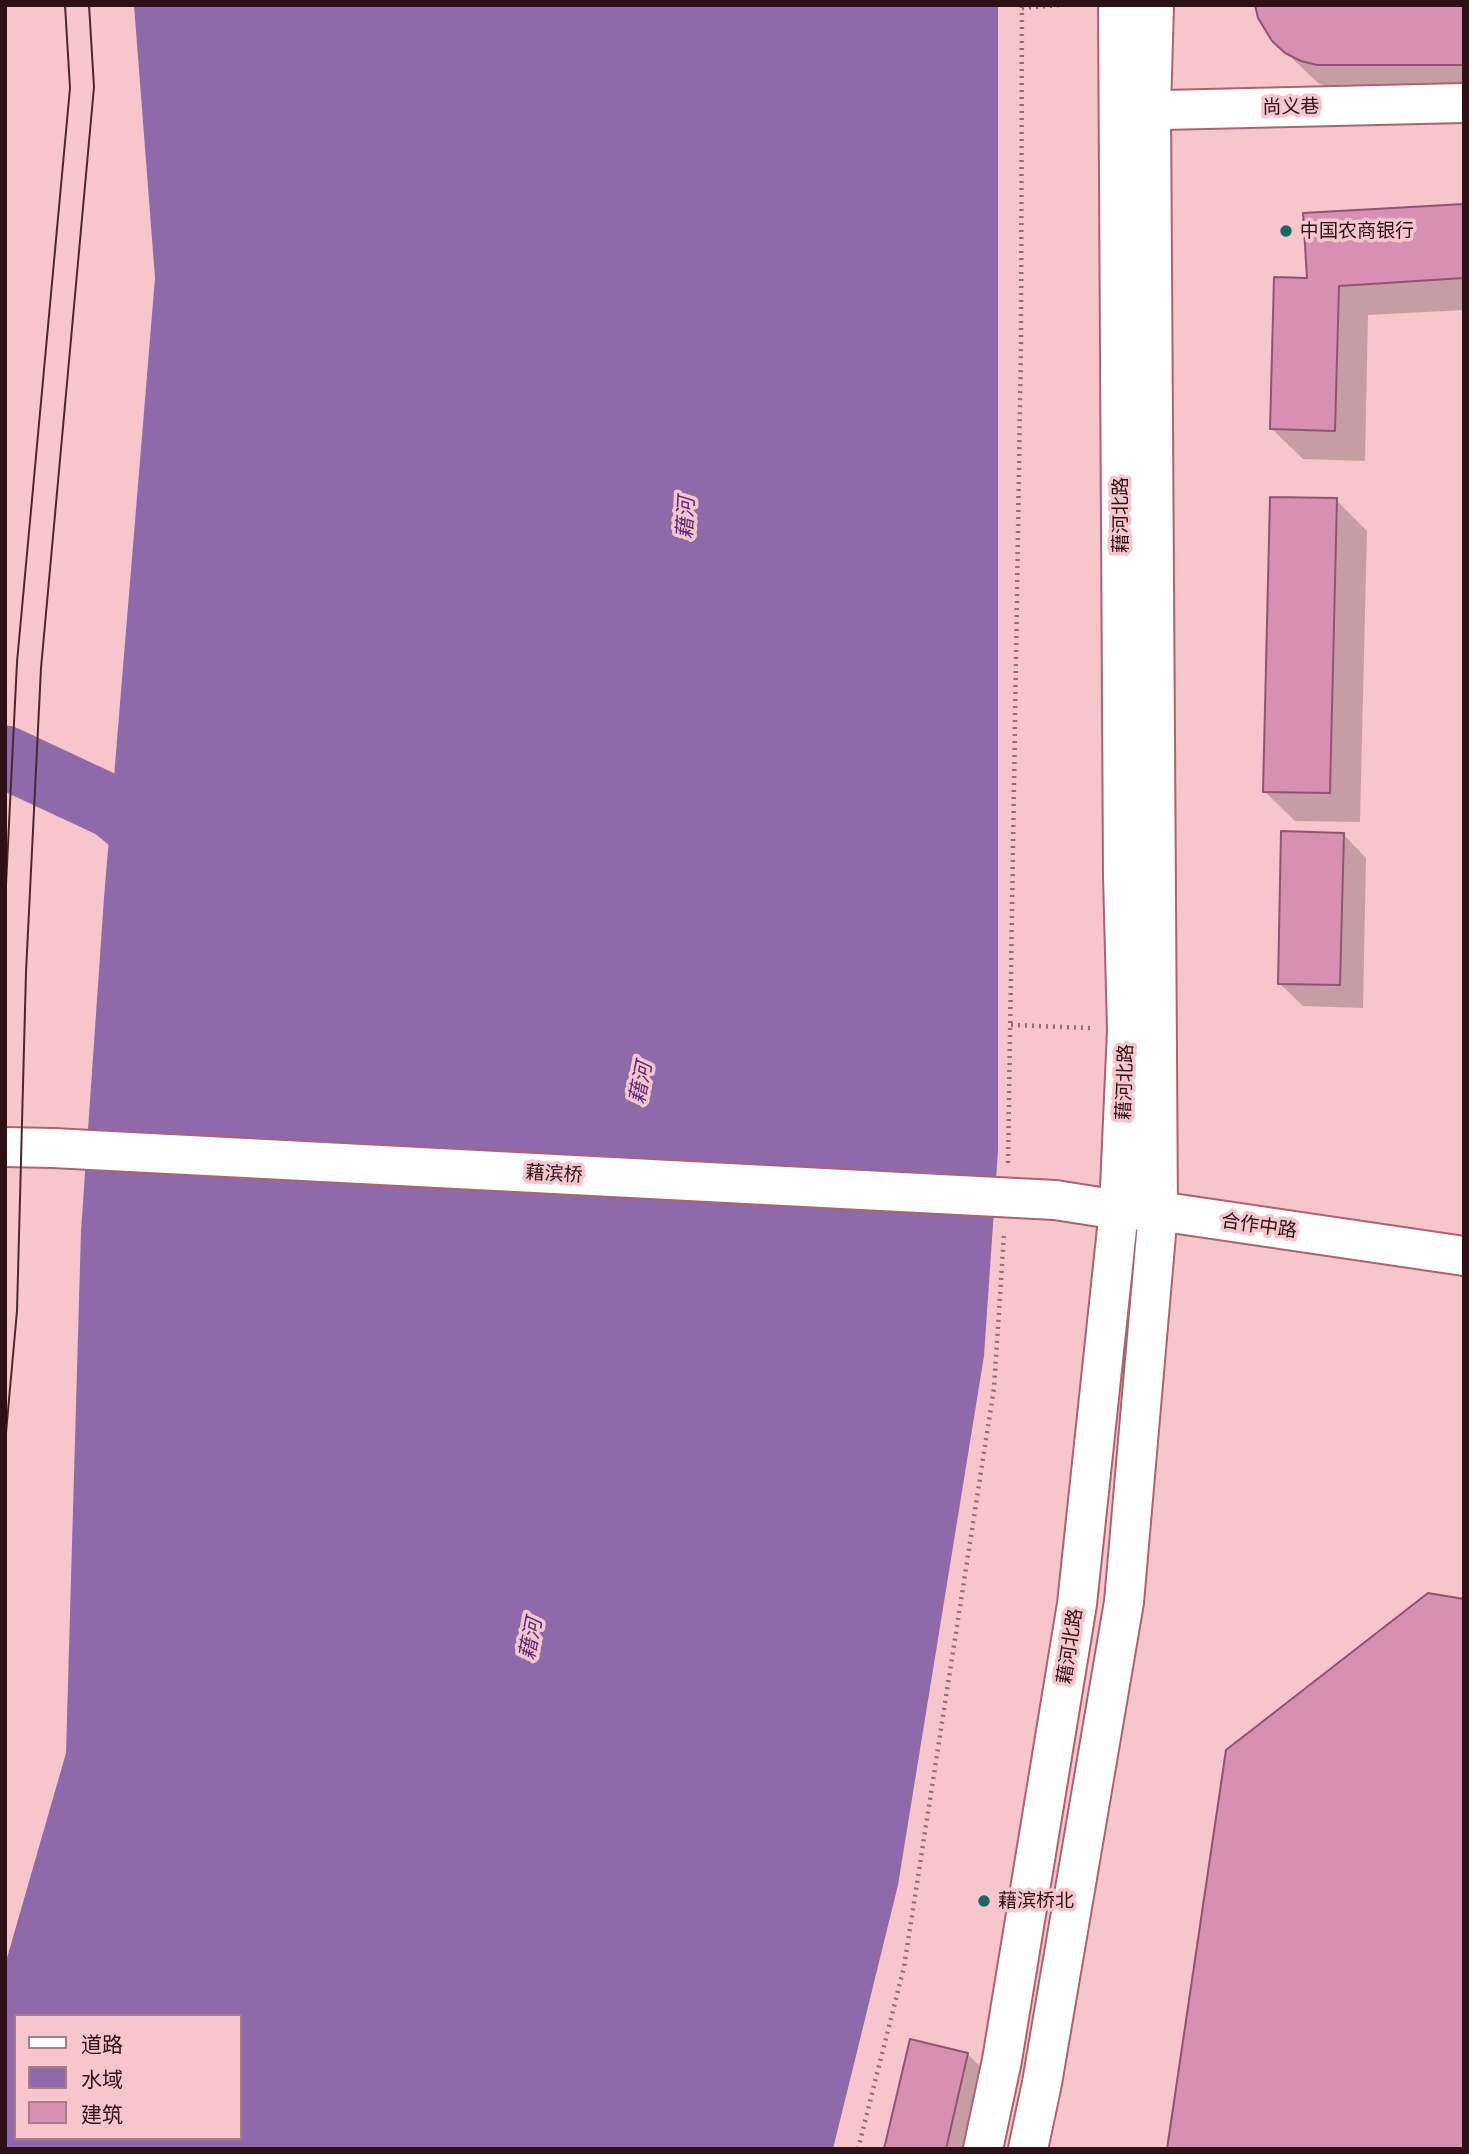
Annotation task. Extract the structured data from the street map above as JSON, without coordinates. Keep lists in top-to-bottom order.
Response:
{
  "streets": {
    "main road": [
      "尚义巷",
      "藉河北路",
      "藉滨桥",
      "合作中路"
    ]
  },
  "crossings": [
    ["尚义巷", "藉河北路"],
    ["藉河北路", "合作中路"],
    ["藉滨桥", "合作中路"]
  ],
  "water": ["藉河"],
  "places": ["中国农商银行", "藉滨桥北"],
  "legend": ["道路", "水域", "建筑"]
}
